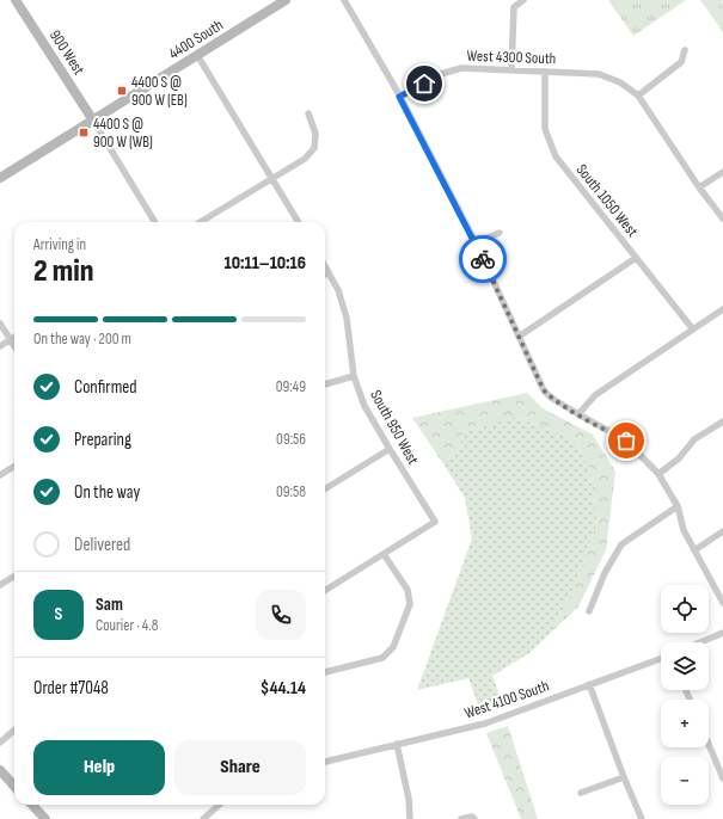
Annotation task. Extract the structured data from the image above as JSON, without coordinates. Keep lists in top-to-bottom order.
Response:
{
  "streets": {
    "street": [
      "4400 South",
      "900 West",
      "West 4300 South",
      "South 1050 West",
      "South 950 West",
      "West 4100 South"
    ]
  },
  "crossings": [
    ["4400 South", "900 West"],
    ["West 4300 South", "South 1050 West"]
  ],
  "places": {
    "transit": ["4400 S @ 900 W (EB)", "4400 S @ 900 W (WB)"]
  },
  "page": {
    "heading": ["2 min", "Arriving in", "10:11–10:16"],
    "panel": [
      "Sam",
      "Courier · 4.8",
      "Order #7048",
      "$44.14"
    ],
    "bar": "On the way · 200 m",
    "list": [
      ["Confirmed", "09:49"],
      ["Preparing", "09:56"],
      ["On the way", "09:58"],
      "Delivered"
    ],
    "map_buttons": ["+", "−"],
    "round": "S",
    "buttons": ["Help", "Share"]
  }
}
